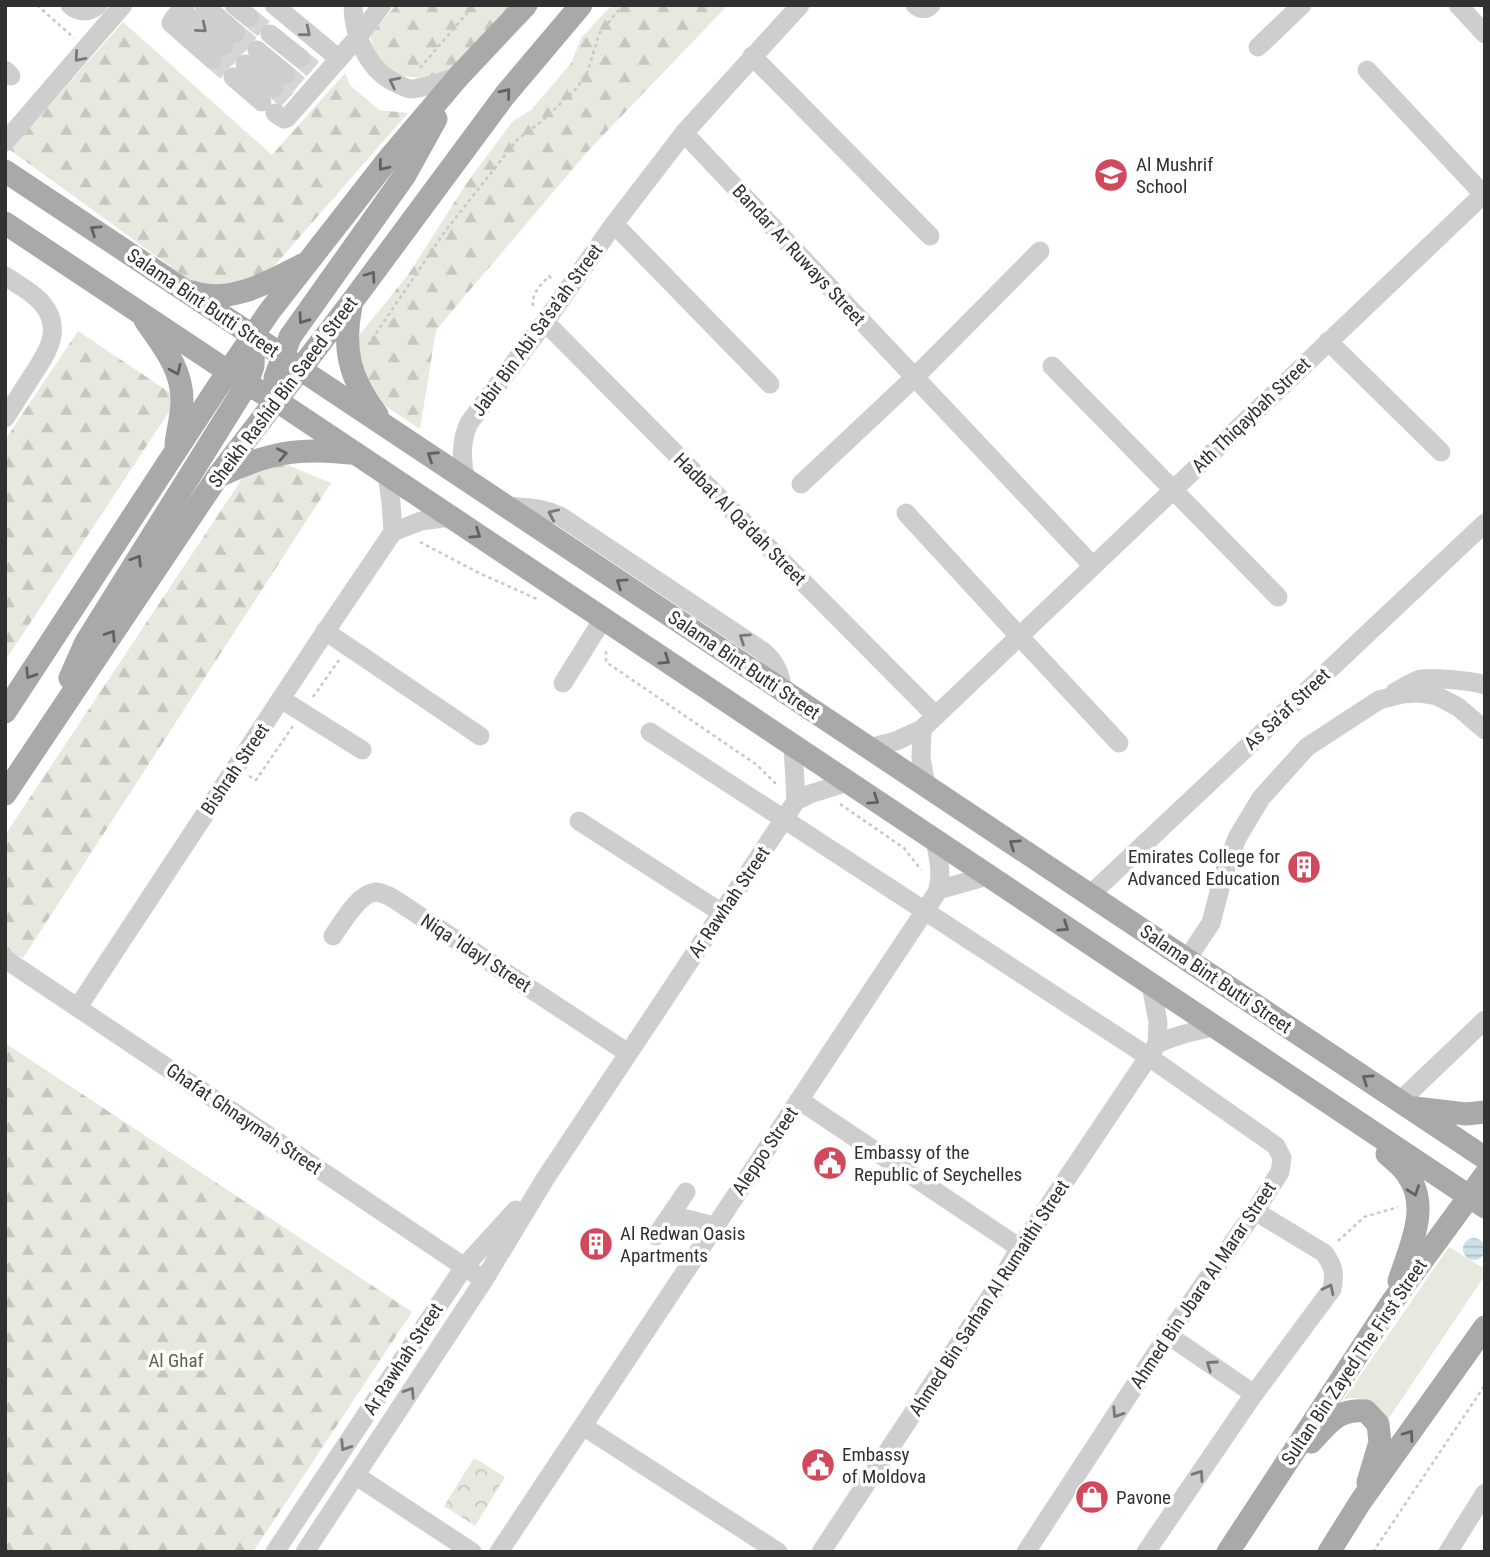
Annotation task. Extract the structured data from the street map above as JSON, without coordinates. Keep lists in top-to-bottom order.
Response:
{
  "streets": {
    "main road": ["Salama Bint Butti Street", "Sheikh Rashid Bin Saeed Street", "Sultan Bin Zayed The First Street"],
    "street": [
      "Bandar Ar Ruways Street",
      "Jabir Bin Abi Sa'sa'ah Street",
      "Ath Thiqaybah Street",
      "Hadbat Al Qa'dah Street",
      "As Sa'af Street",
      "Bishrah Street",
      "Ar Rawhah Street",
      "Niqa 'Idayl Street",
      "Ghafat Ghnaymah Street",
      "Aleppo Street",
      "Ahmed Bin Jbara Al Marar Street",
      "Ahmed Bin Sarhan Al Rumaithi Street"
    ]
  },
  "crossings": [
    ["Bandar Ar Ruways Street", "Jabir Bin Abi Sa'sa'ah Street"],
    ["Bandar Ar Ruways Street", "Ath Thiqaybah Street"],
    ["Salama Bint Butti Street", "Jabir Bin Abi Sa'sa'ah Street"],
    ["Salama Bint Butti Street", "Sheikh Rashid Bin Saeed Street"],
    ["Salama Bint Butti Street", "Ath Thiqaybah Street"],
    ["Salama Bint Butti Street", "As Sa'af Street"],
    ["Salama Bint Butti Street", "Sultan Bin Zayed The First Street"],
    ["Jabir Bin Abi Sa'sa'ah Street", "Hadbat Al Qa'dah Street"],
    ["Ath Thiqaybah Street", "Hadbat Al Qa'dah Street"],
    ["Bishrah Street", "Ghafat Ghnaymah Street"],
    ["Ar Rawhah Street", "Niqa 'Idayl Street"],
    ["Ar Rawhah Street", "Ghafat Ghnaymah Street"],
    ["Ar Rawhah Street", "Ahmed Bin Jbara Al Marar Street"],
    ["Aleppo Street", "Ahmed Bin Jbara Al Marar Street"],
    ["Ahmed Bin Jbara Al Marar Street", "Ahmed Bin Sarhan Al Rumaithi Street"]
  ],
  "parks": ["Al Ghaf"],
  "places": {
    "school or university": ["Al Mushrif School"],
    "building": ["Emirates College for Advanced Education", "Al Redwan Oasis Apartments"],
    "public building": ["Embassy of the Republic of Seychelles", "Embassy of Moldova"],
    "shop": ["Pavone"]
  }
}
